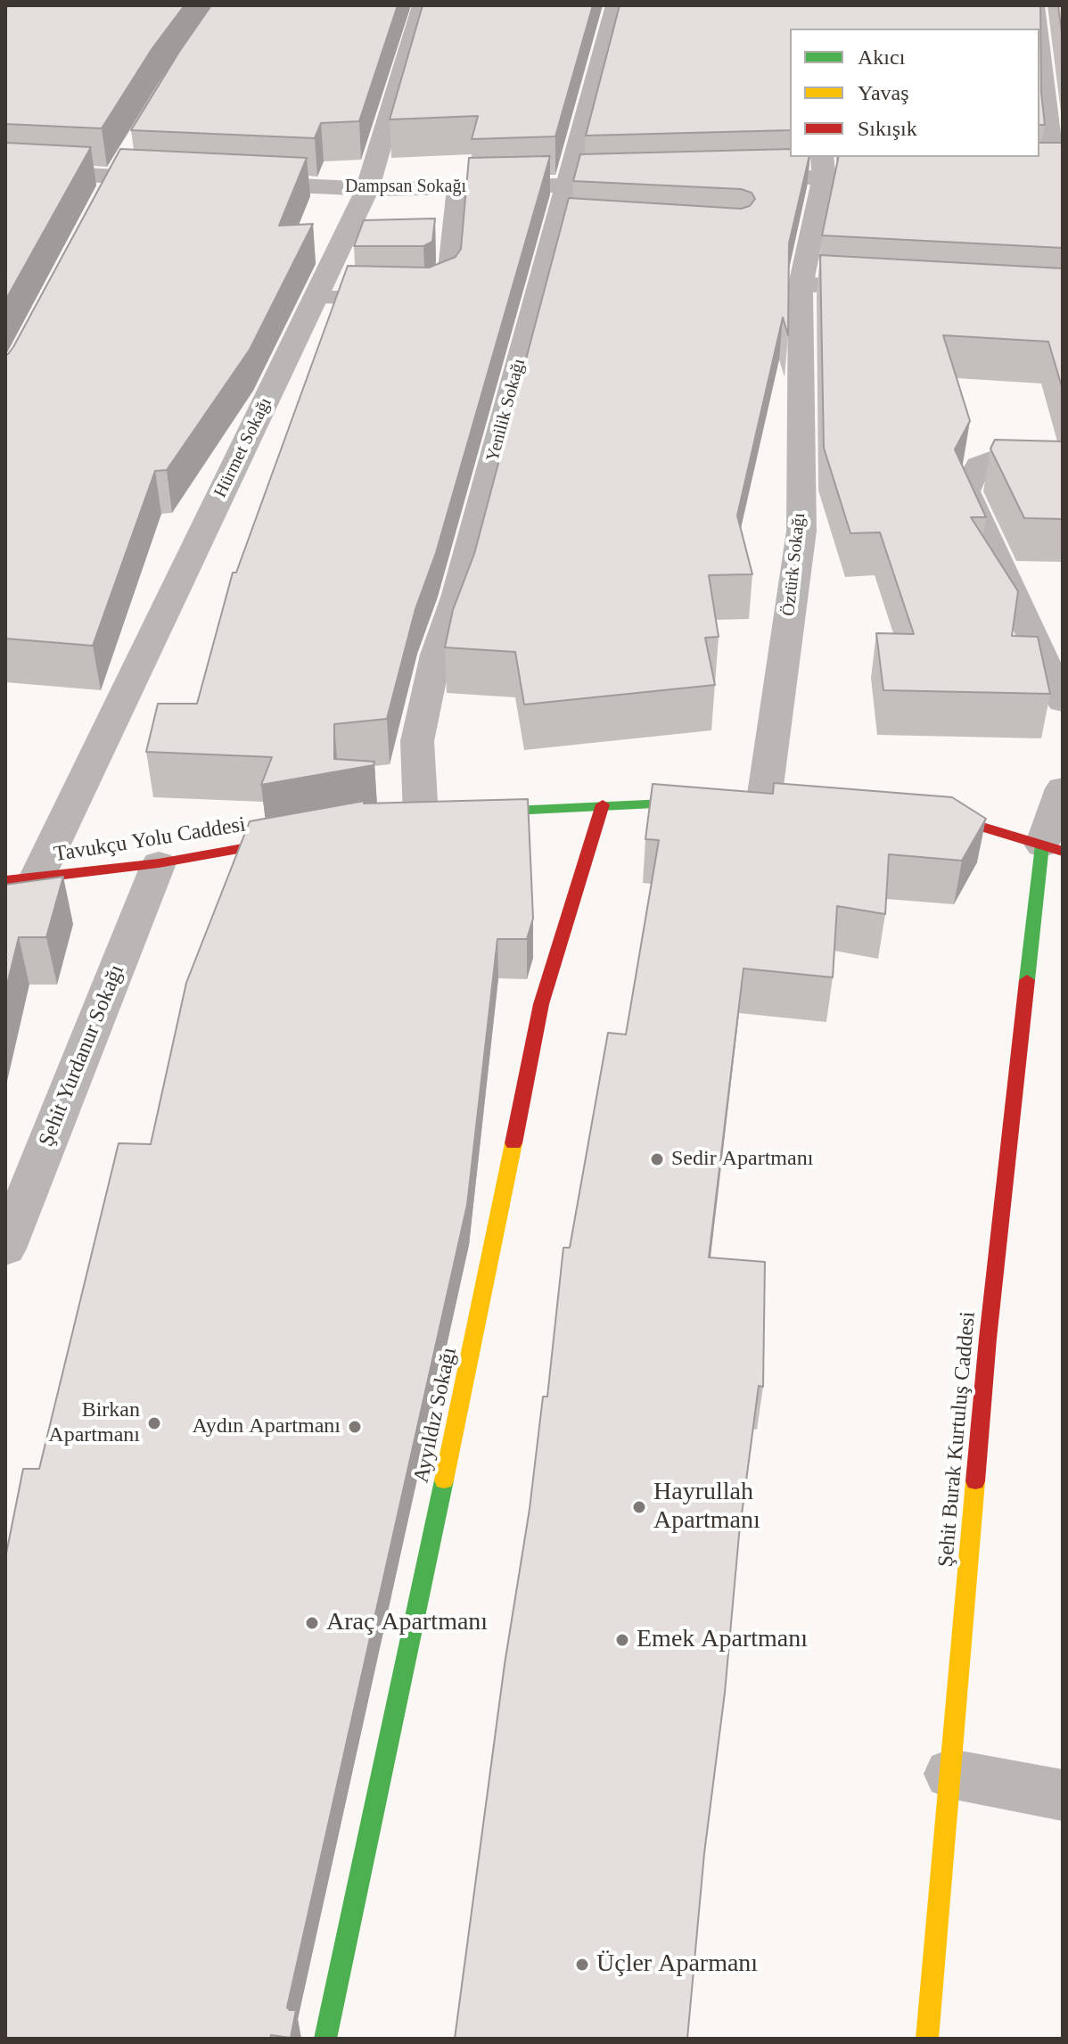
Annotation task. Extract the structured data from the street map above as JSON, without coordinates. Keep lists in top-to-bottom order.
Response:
{
  "streets": {
    "street": [
      "Dampsan Sokağı",
      "Yenilik Sokağı",
      "Hürmet Sokağı",
      "Öztürk Sokağı",
      "Tavukçu Yolu Caddesi",
      "Şehit Yurdanur Sokağı",
      "Ayyıldız Sokağı",
      "Şehit Burak Kurtuluş Caddesi"
    ]
  },
  "crossings": [
    ["Dampsan Sokağı", "Yenilik Sokağı"],
    ["Dampsan Sokağı", "Hürmet Sokağı"],
    ["Hürmet Sokağı", "Tavukçu Yolu Caddesi"],
    ["Tavukçu Yolu Caddesi", "Şehit Yurdanur Sokağı"]
  ],
  "places": [
    "Sedir Apartmanı",
    "Birkan Apartmanı",
    "Aydın Apartmanı",
    "Hayrullah Apartmanı",
    "Araç Apartmanı",
    "Emek Apartmanı",
    "Üçler Aparmanı"
  ],
  "legend": ["Akıcı", "Yavaş", "Sıkışık"]
}
